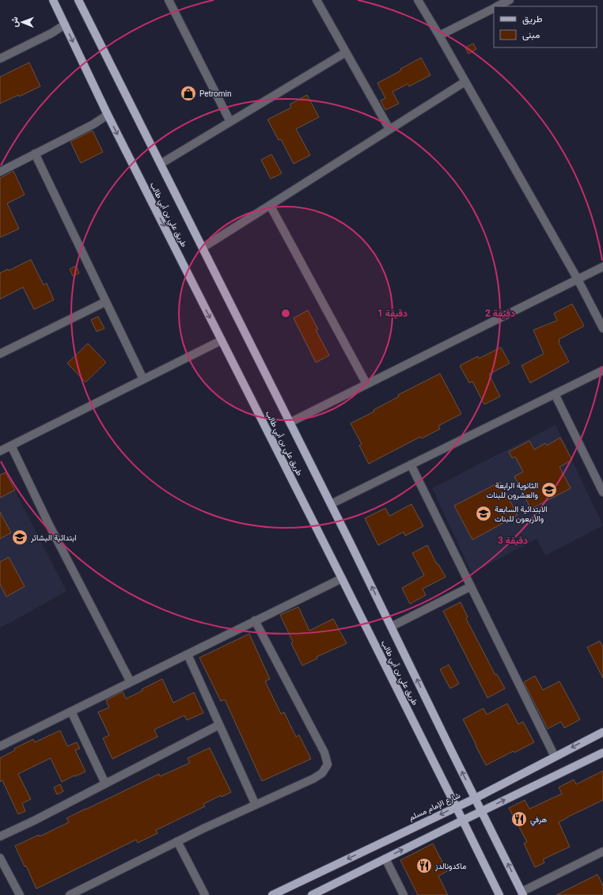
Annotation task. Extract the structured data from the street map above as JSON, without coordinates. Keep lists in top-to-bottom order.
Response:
{
  "streets": {
    "main road": ["طريق علي بن أبي طالب", "شارع الإمام مسلم"]
  },
  "crossings": [
    ["طريق علي بن أبي طالب", "شارع الإمام مسلم"]
  ],
  "places": {
    "shop": ["Petromin"],
    "school or university": ["الثانوية الرابعة والعشرون للبنات", "الابتدائية السابعة والأربعون للبنات", "ابتدائية البشائر"],
    "restaurant": ["هرفي", "ماكدونالدز"]
  },
  "legend": ["طريق", "مبنى"],
  "north": "left",
  "rings": ["1 دقيقة", "2 دقيقة", "3 دقيقة"]
}
